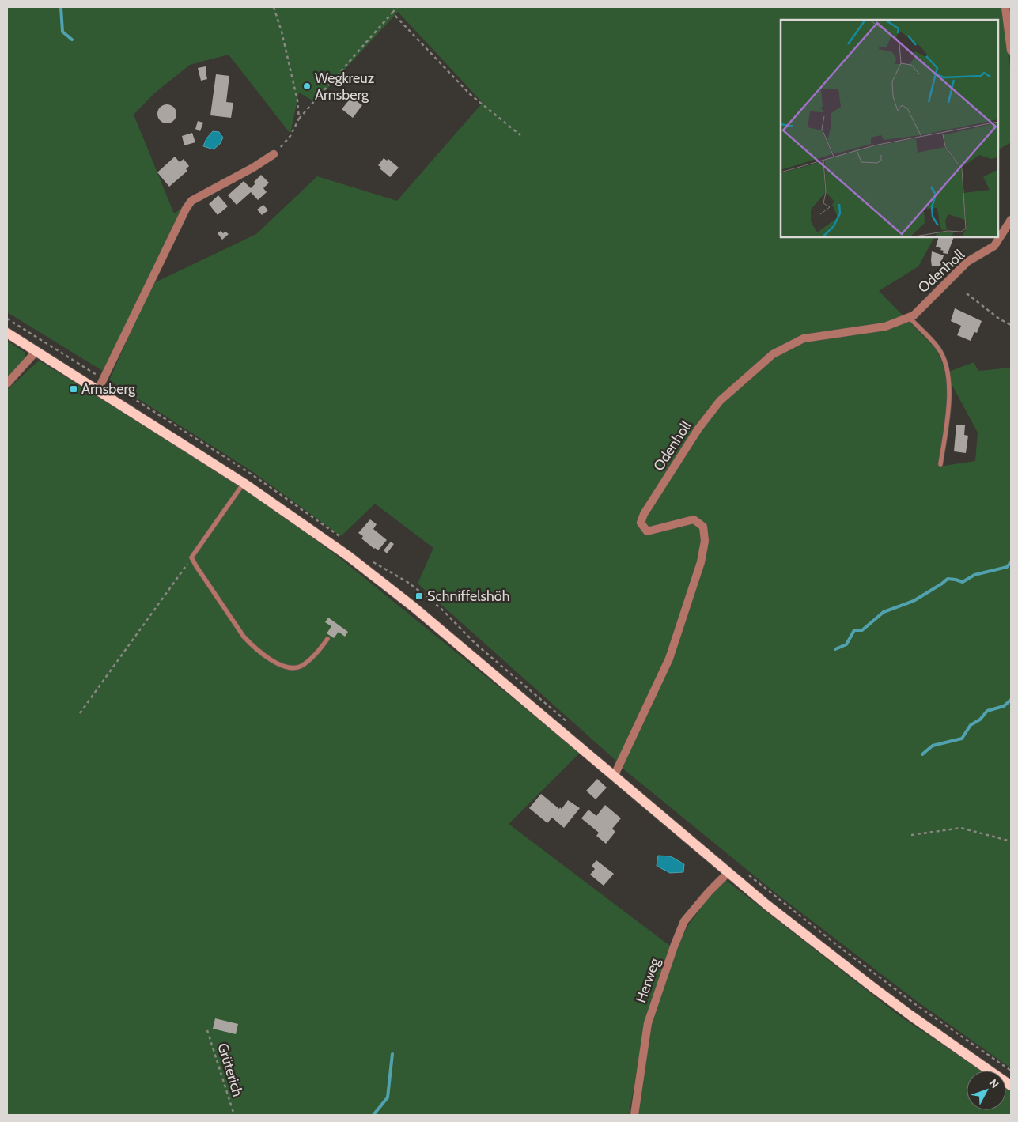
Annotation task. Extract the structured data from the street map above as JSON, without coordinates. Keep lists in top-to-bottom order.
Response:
{
  "streets": {
    "street": ["Odenholl", "Herweg"],
    "path": ["Grüterich"]
  },
  "places": {
    "other": ["Wegkreuz Arnsberg"],
    "transit": ["Arnsberg", "Schniffelshöh"]
  },
  "north": "top right"
}
